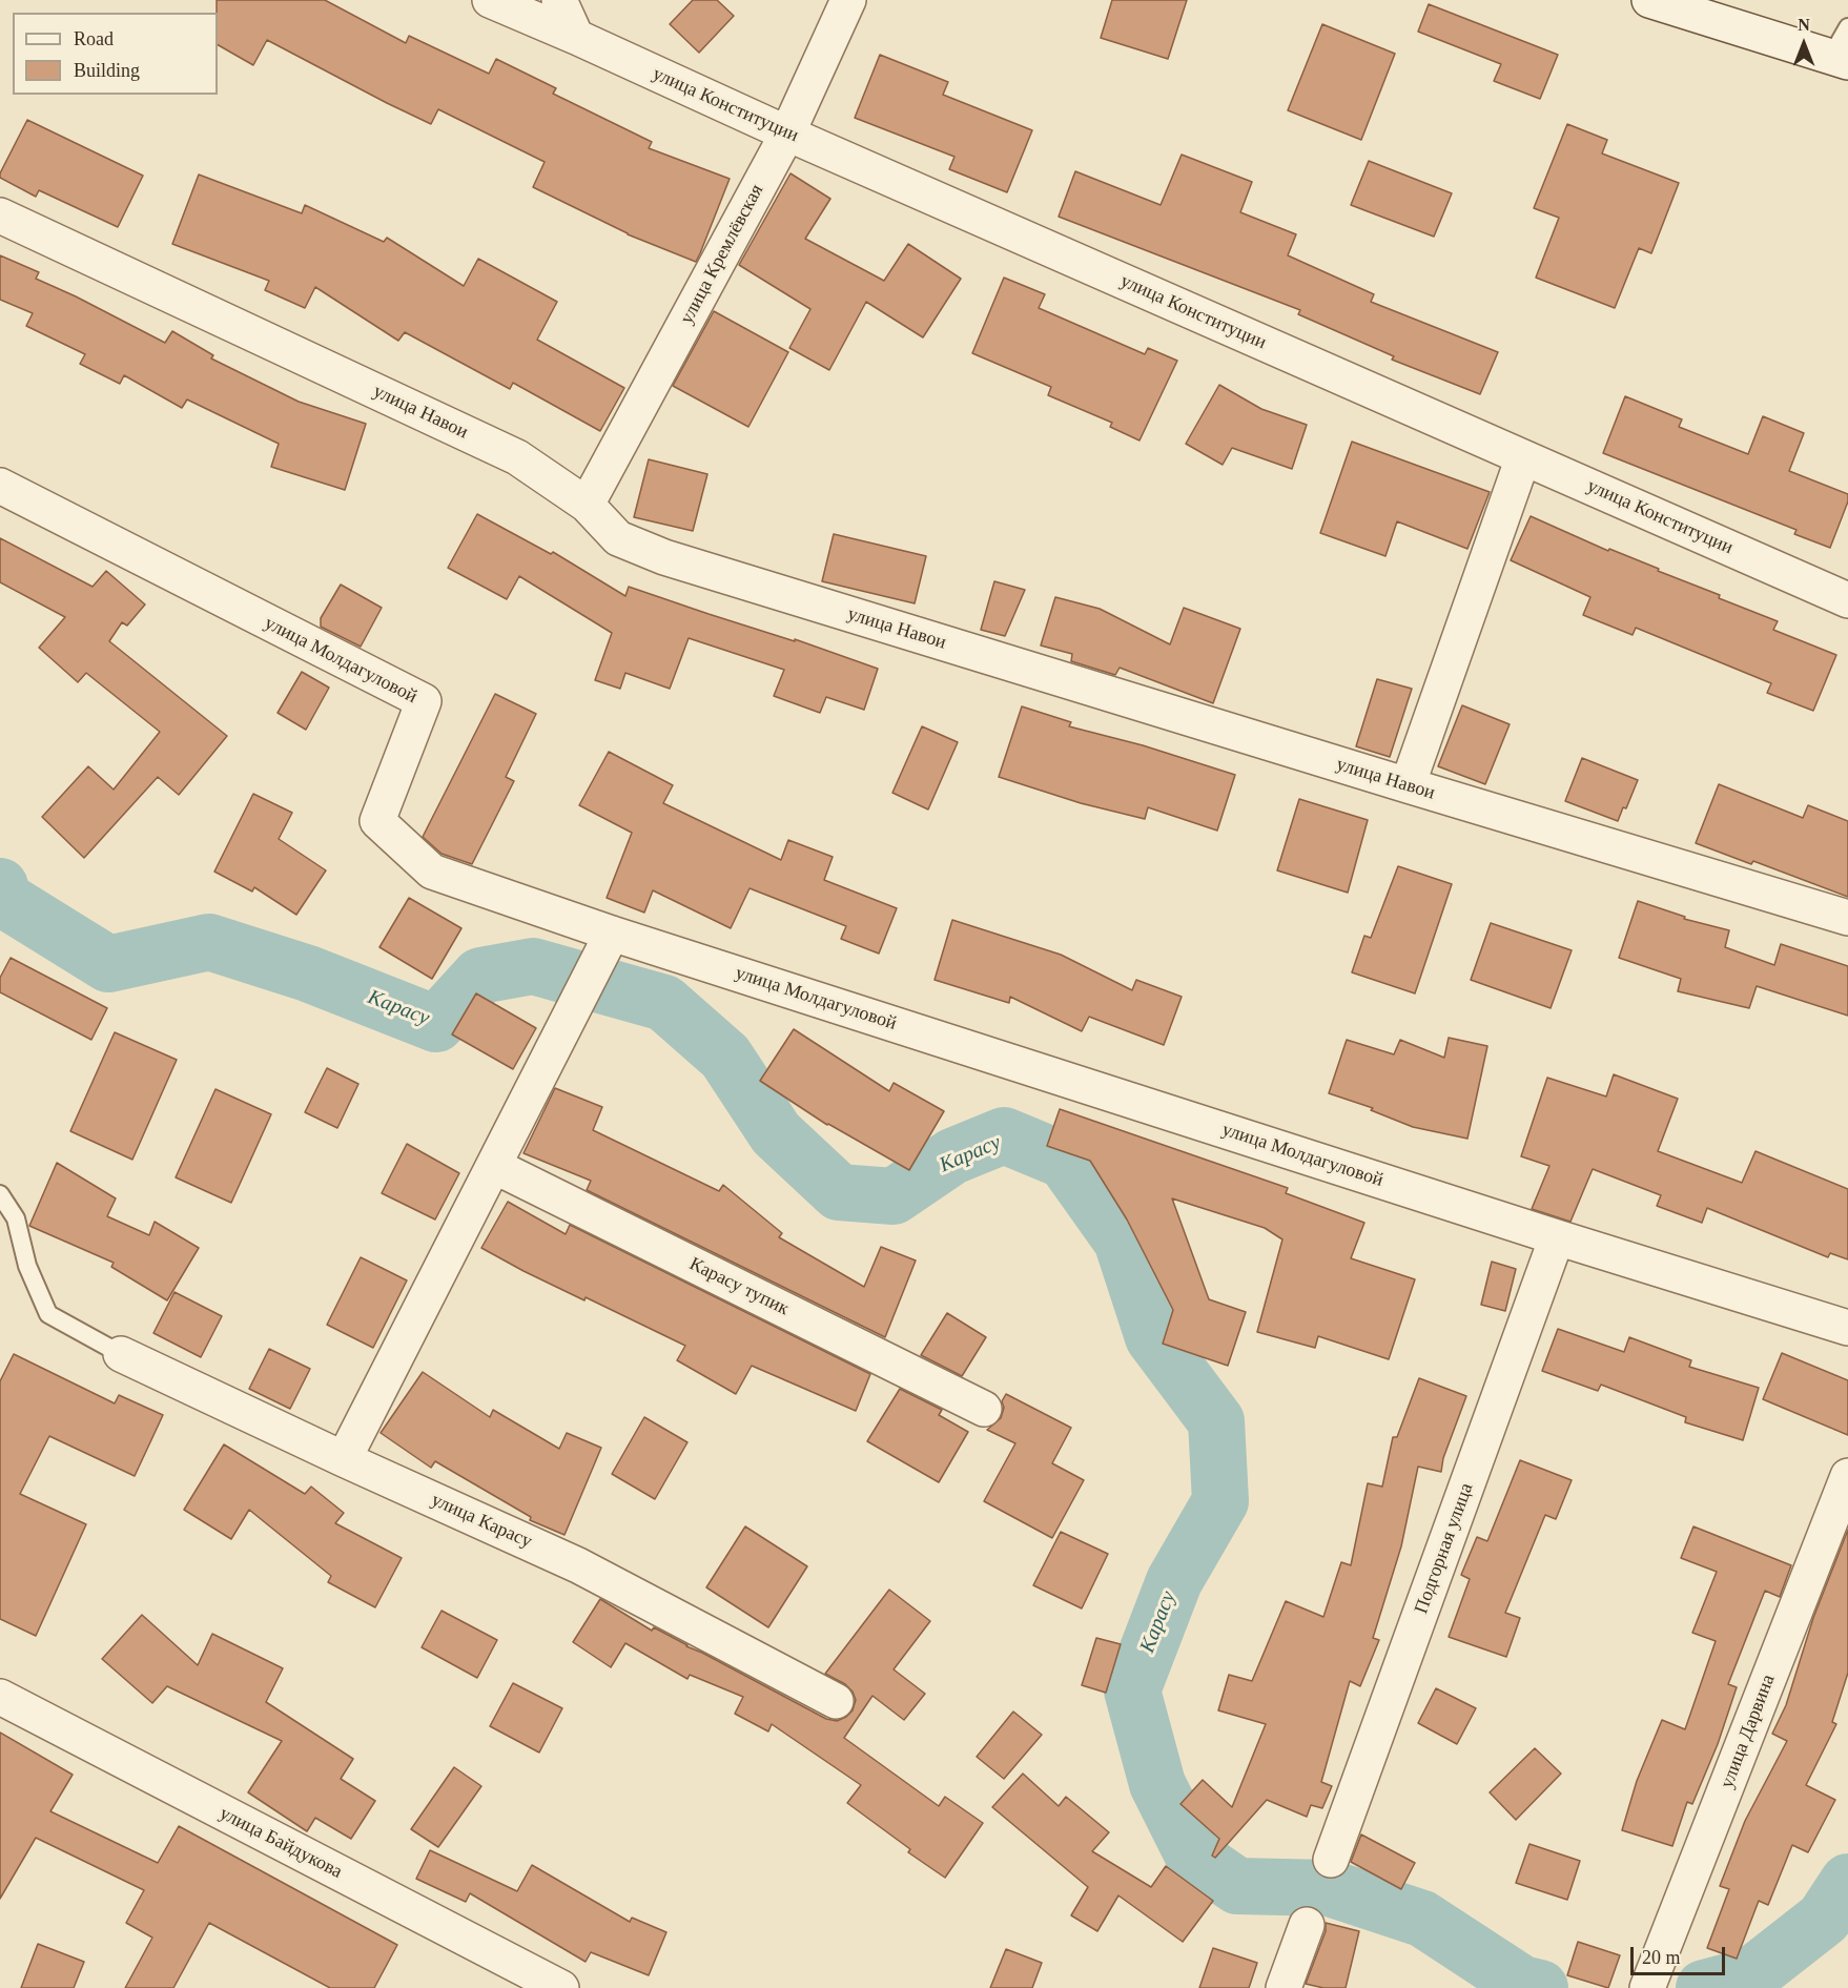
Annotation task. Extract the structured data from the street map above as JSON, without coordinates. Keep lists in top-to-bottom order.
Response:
{
  "streets": {
    "street": [
      "улица Конституции",
      "улица Кремлёвская",
      "улица Навои",
      "улица Молдагуловой",
      "Карасу тупик",
      "улица Карасу",
      "Подгорная улица",
      "улица Дарвина",
      "улица Байдукова"
    ]
  },
  "crossings": [
    ["улица Конституции", "улица Кремлёвская"],
    ["улица Кремлёвская", "улица Навои"],
    ["улица Молдагуловой", "Подгорная улица"]
  ],
  "water": ["Карасу"],
  "legend": ["Road", "Building"],
  "scale_bar": "20 m",
  "north": "top"
}
